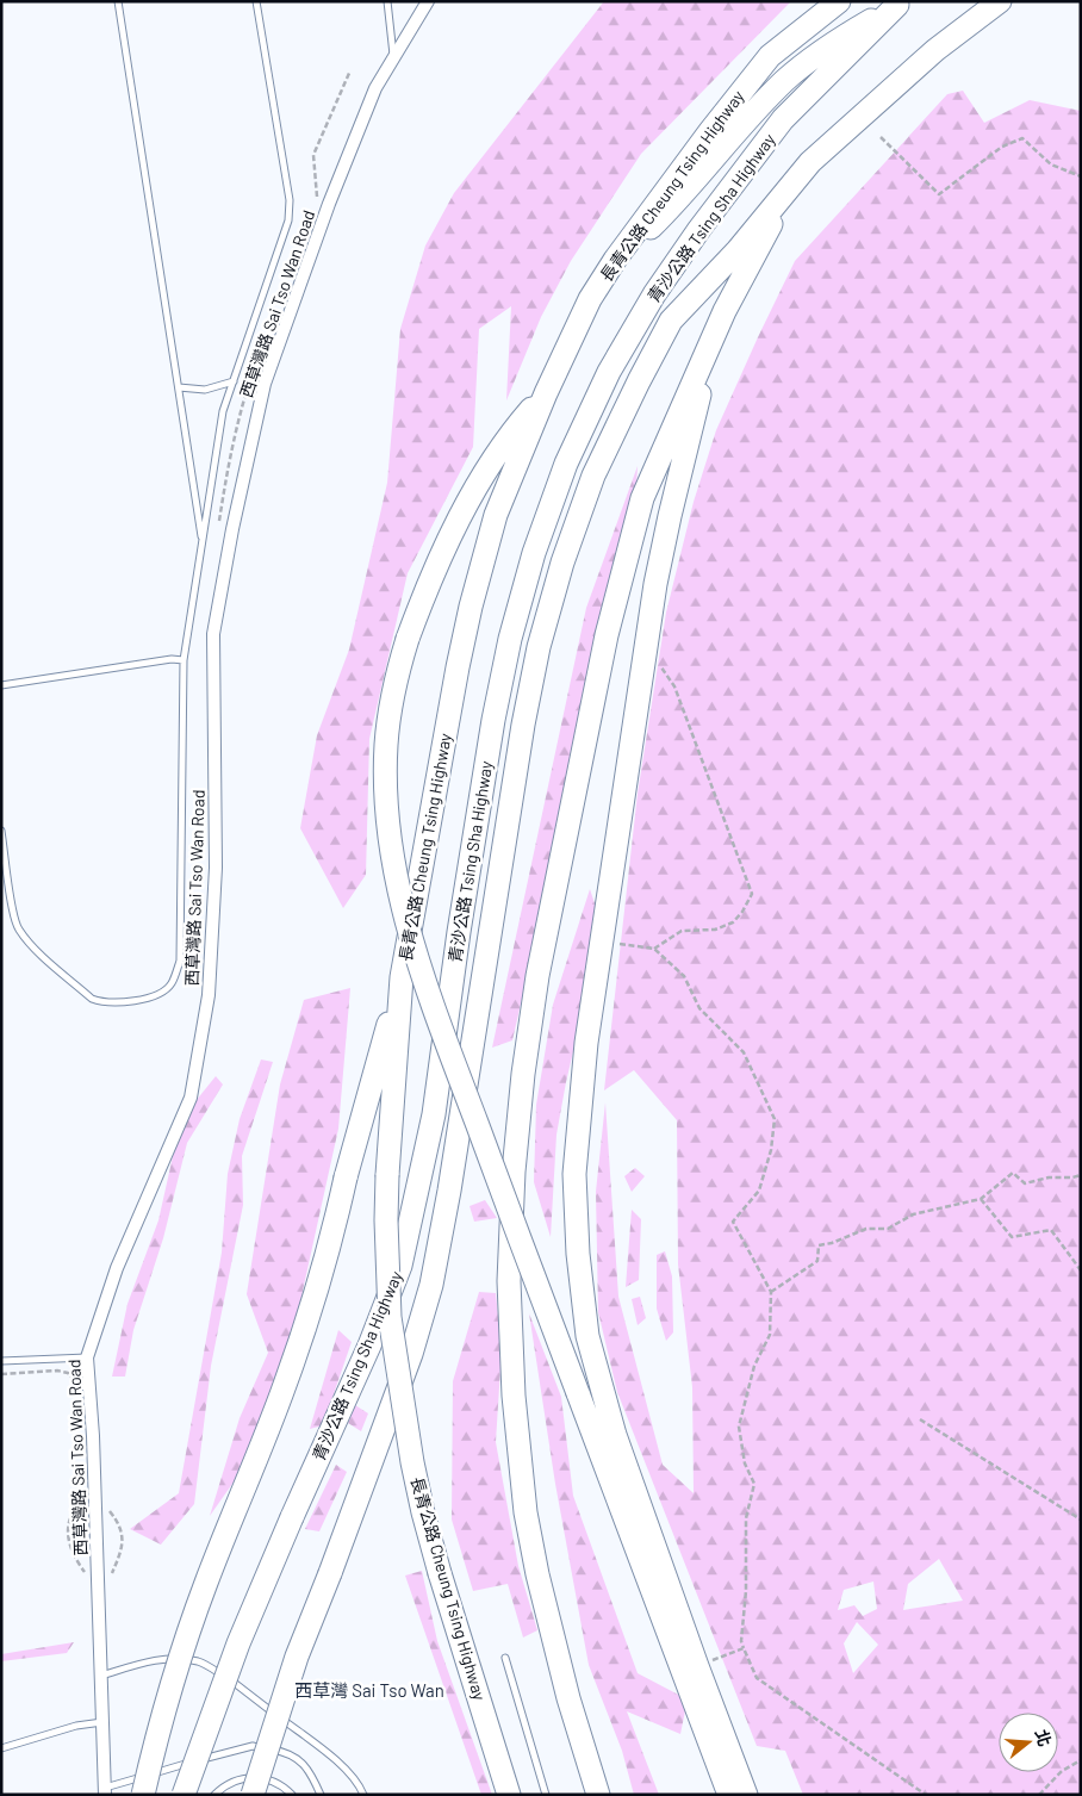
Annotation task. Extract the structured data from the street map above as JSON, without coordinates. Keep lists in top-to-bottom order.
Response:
{
  "streets": {
    "highway": ["長青公路 Cheung Tsing Highway", "青沙公路 Tsing Sha Highway"],
    "street": ["西草灣路 Sai Tso Wan Road"]
  },
  "districts": ["西草灣 Sai Tso Wan"],
  "north": "right"
}
